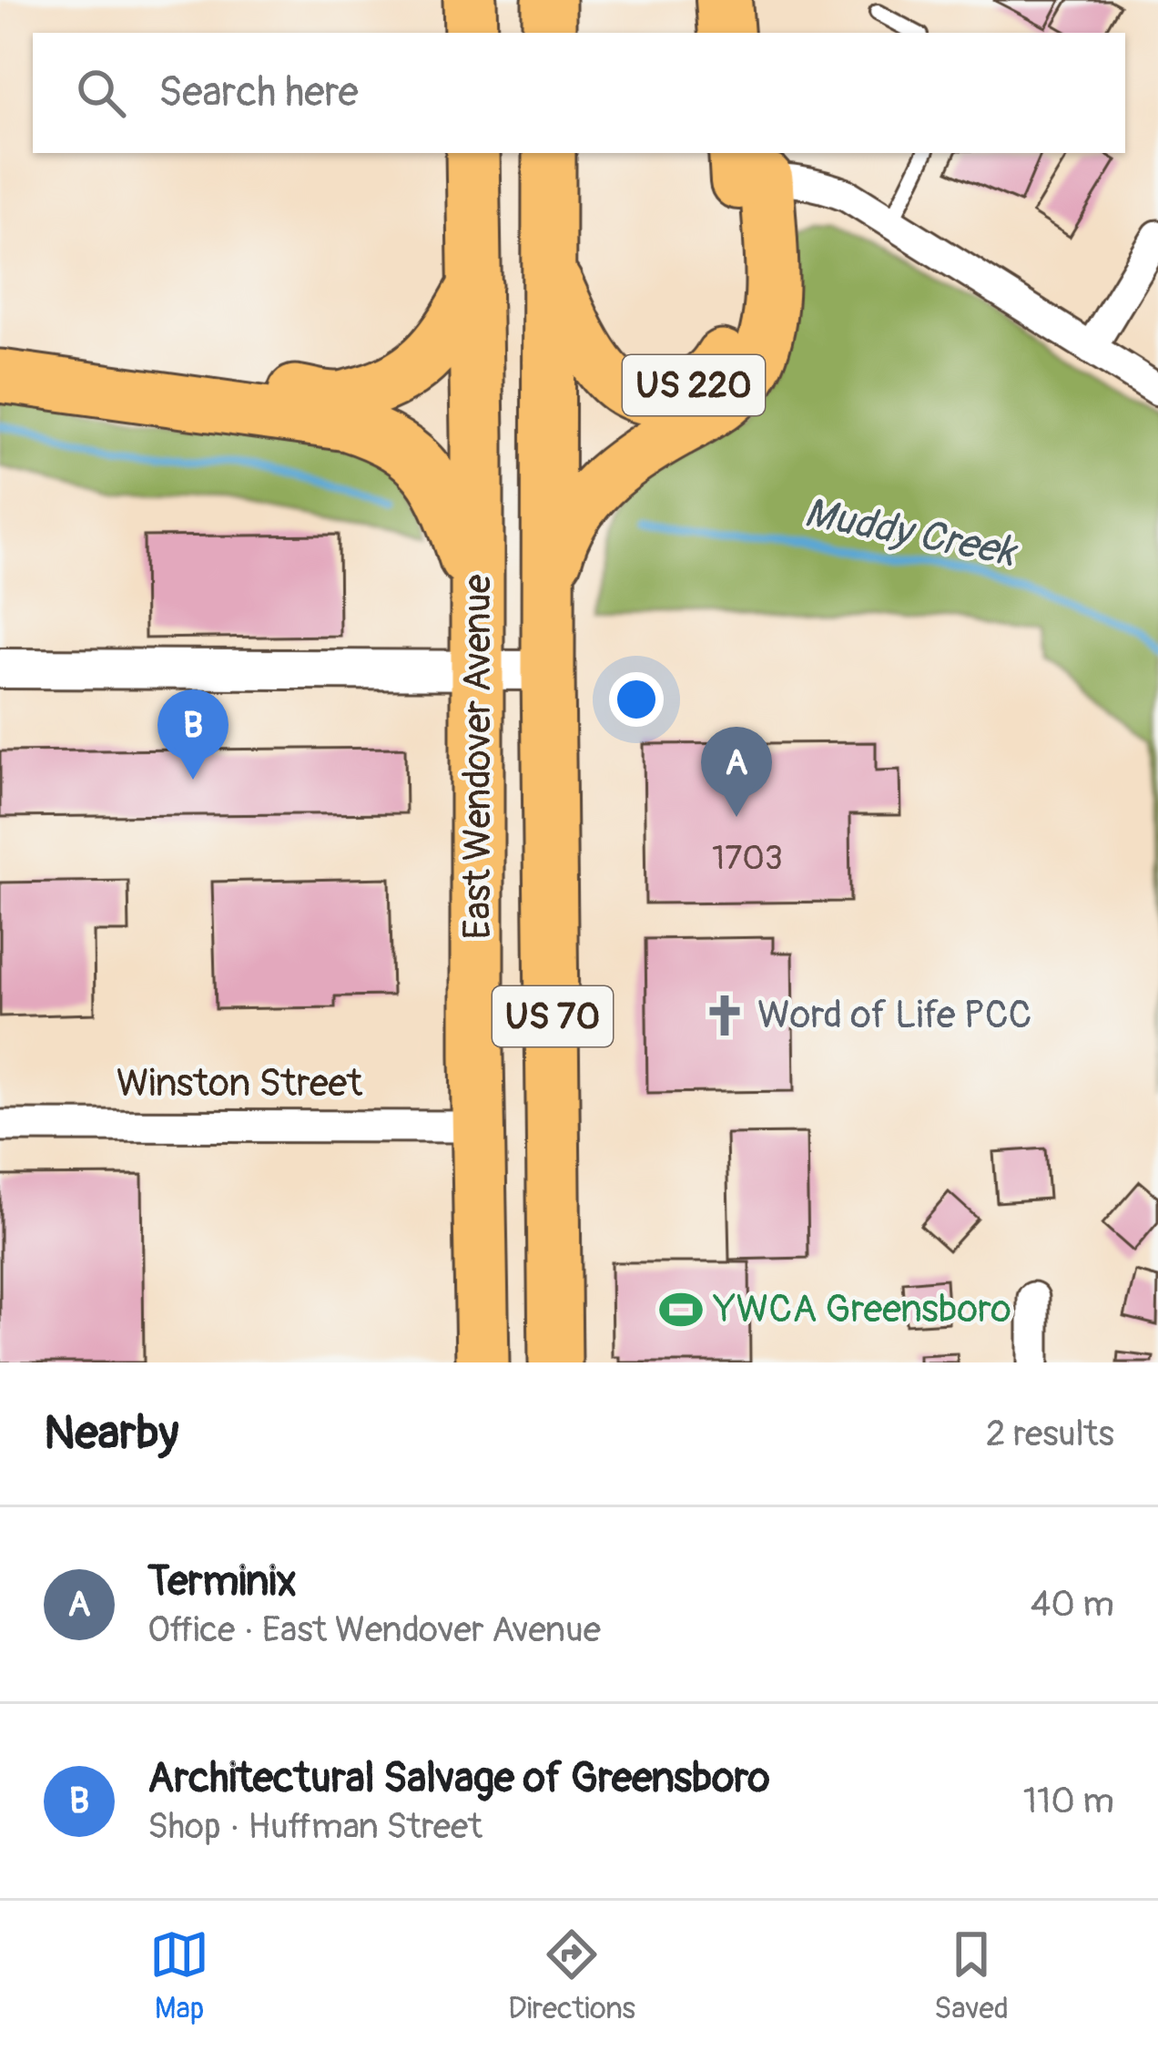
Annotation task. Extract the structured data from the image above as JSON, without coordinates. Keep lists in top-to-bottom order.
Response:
{
  "streets": {
    "highway": ["US 220", "East Wendover Avenue", "US 70"],
    "street": ["Winston Street"]
  },
  "crossings": [
    ["US 220", "East Wendover Avenue"],
    ["East Wendover Avenue", "Winston Street"]
  ],
  "water": ["Muddy Creek"],
  "places": {
    "church": ["Word of Life PCC"],
    "sports": ["YWCA Greensboro"]
  },
  "house_numbers": ["1703"],
  "page": {
    "search": "Search here",
    "pins": ["B", "A"],
    "heading": ["Nearby", "2 results"],
    "list": [
      {
        "mark": "A",
        "name": "Terminix",
        "note": "Office · East Wendover Avenue",
        "value": "40 m"
      },
      {
        "mark": "B",
        "name": "Architectural Salvage of Greensboro",
        "note": "Shop · Huffman Street",
        "value": "110 m"
      }
    ],
    "nav": ["Map", "Directions", "Saved"]
  }
}
